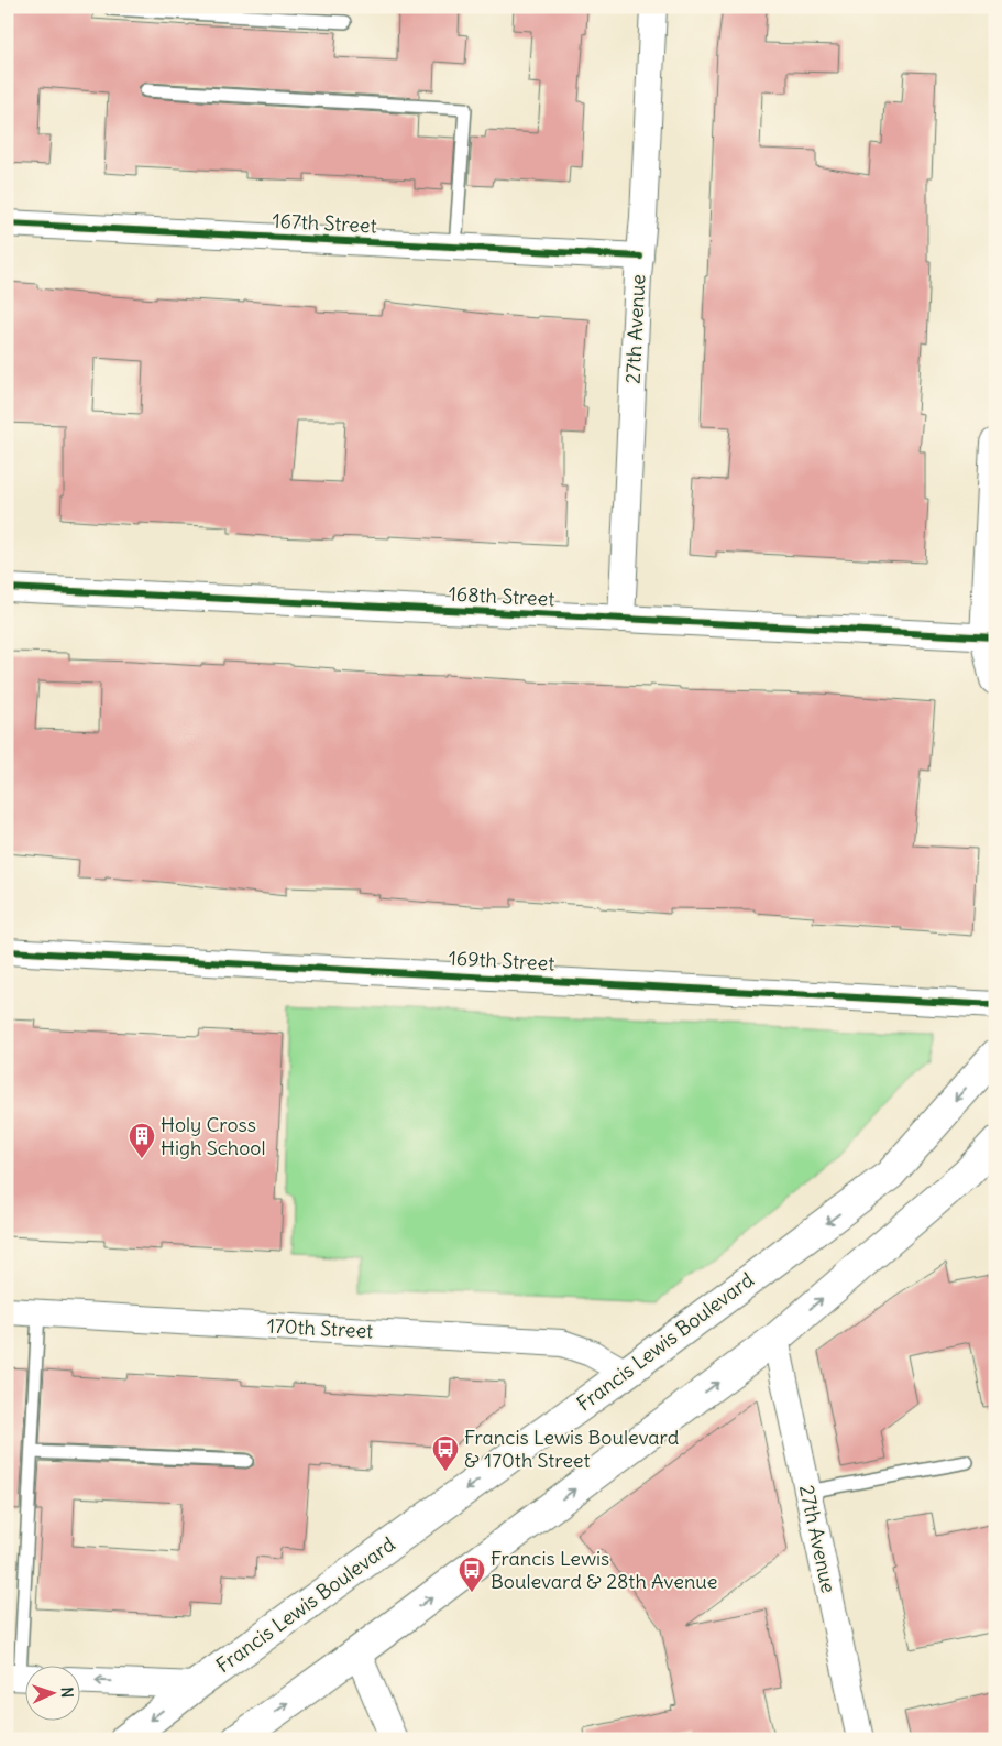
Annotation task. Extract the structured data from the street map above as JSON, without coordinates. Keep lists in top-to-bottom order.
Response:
{
  "streets": {
    "main road": ["Francis Lewis Boulevard"],
    "street": [
      "167th Street",
      "27th Avenue",
      "168th Street",
      "169th Street",
      "170th Street"
    ]
  },
  "crossings": [
    ["167th Street", "27th Avenue"],
    ["27th Avenue", "168th Street"],
    ["170th Street", "Francis Lewis Boulevard"]
  ],
  "places": {
    "building": ["Holy Cross High School"],
    "bus stop": ["Francis Lewis Boulevard & 170th Street", "Francis Lewis Boulevard & 28th Avenue"]
  },
  "north": "right"
}
